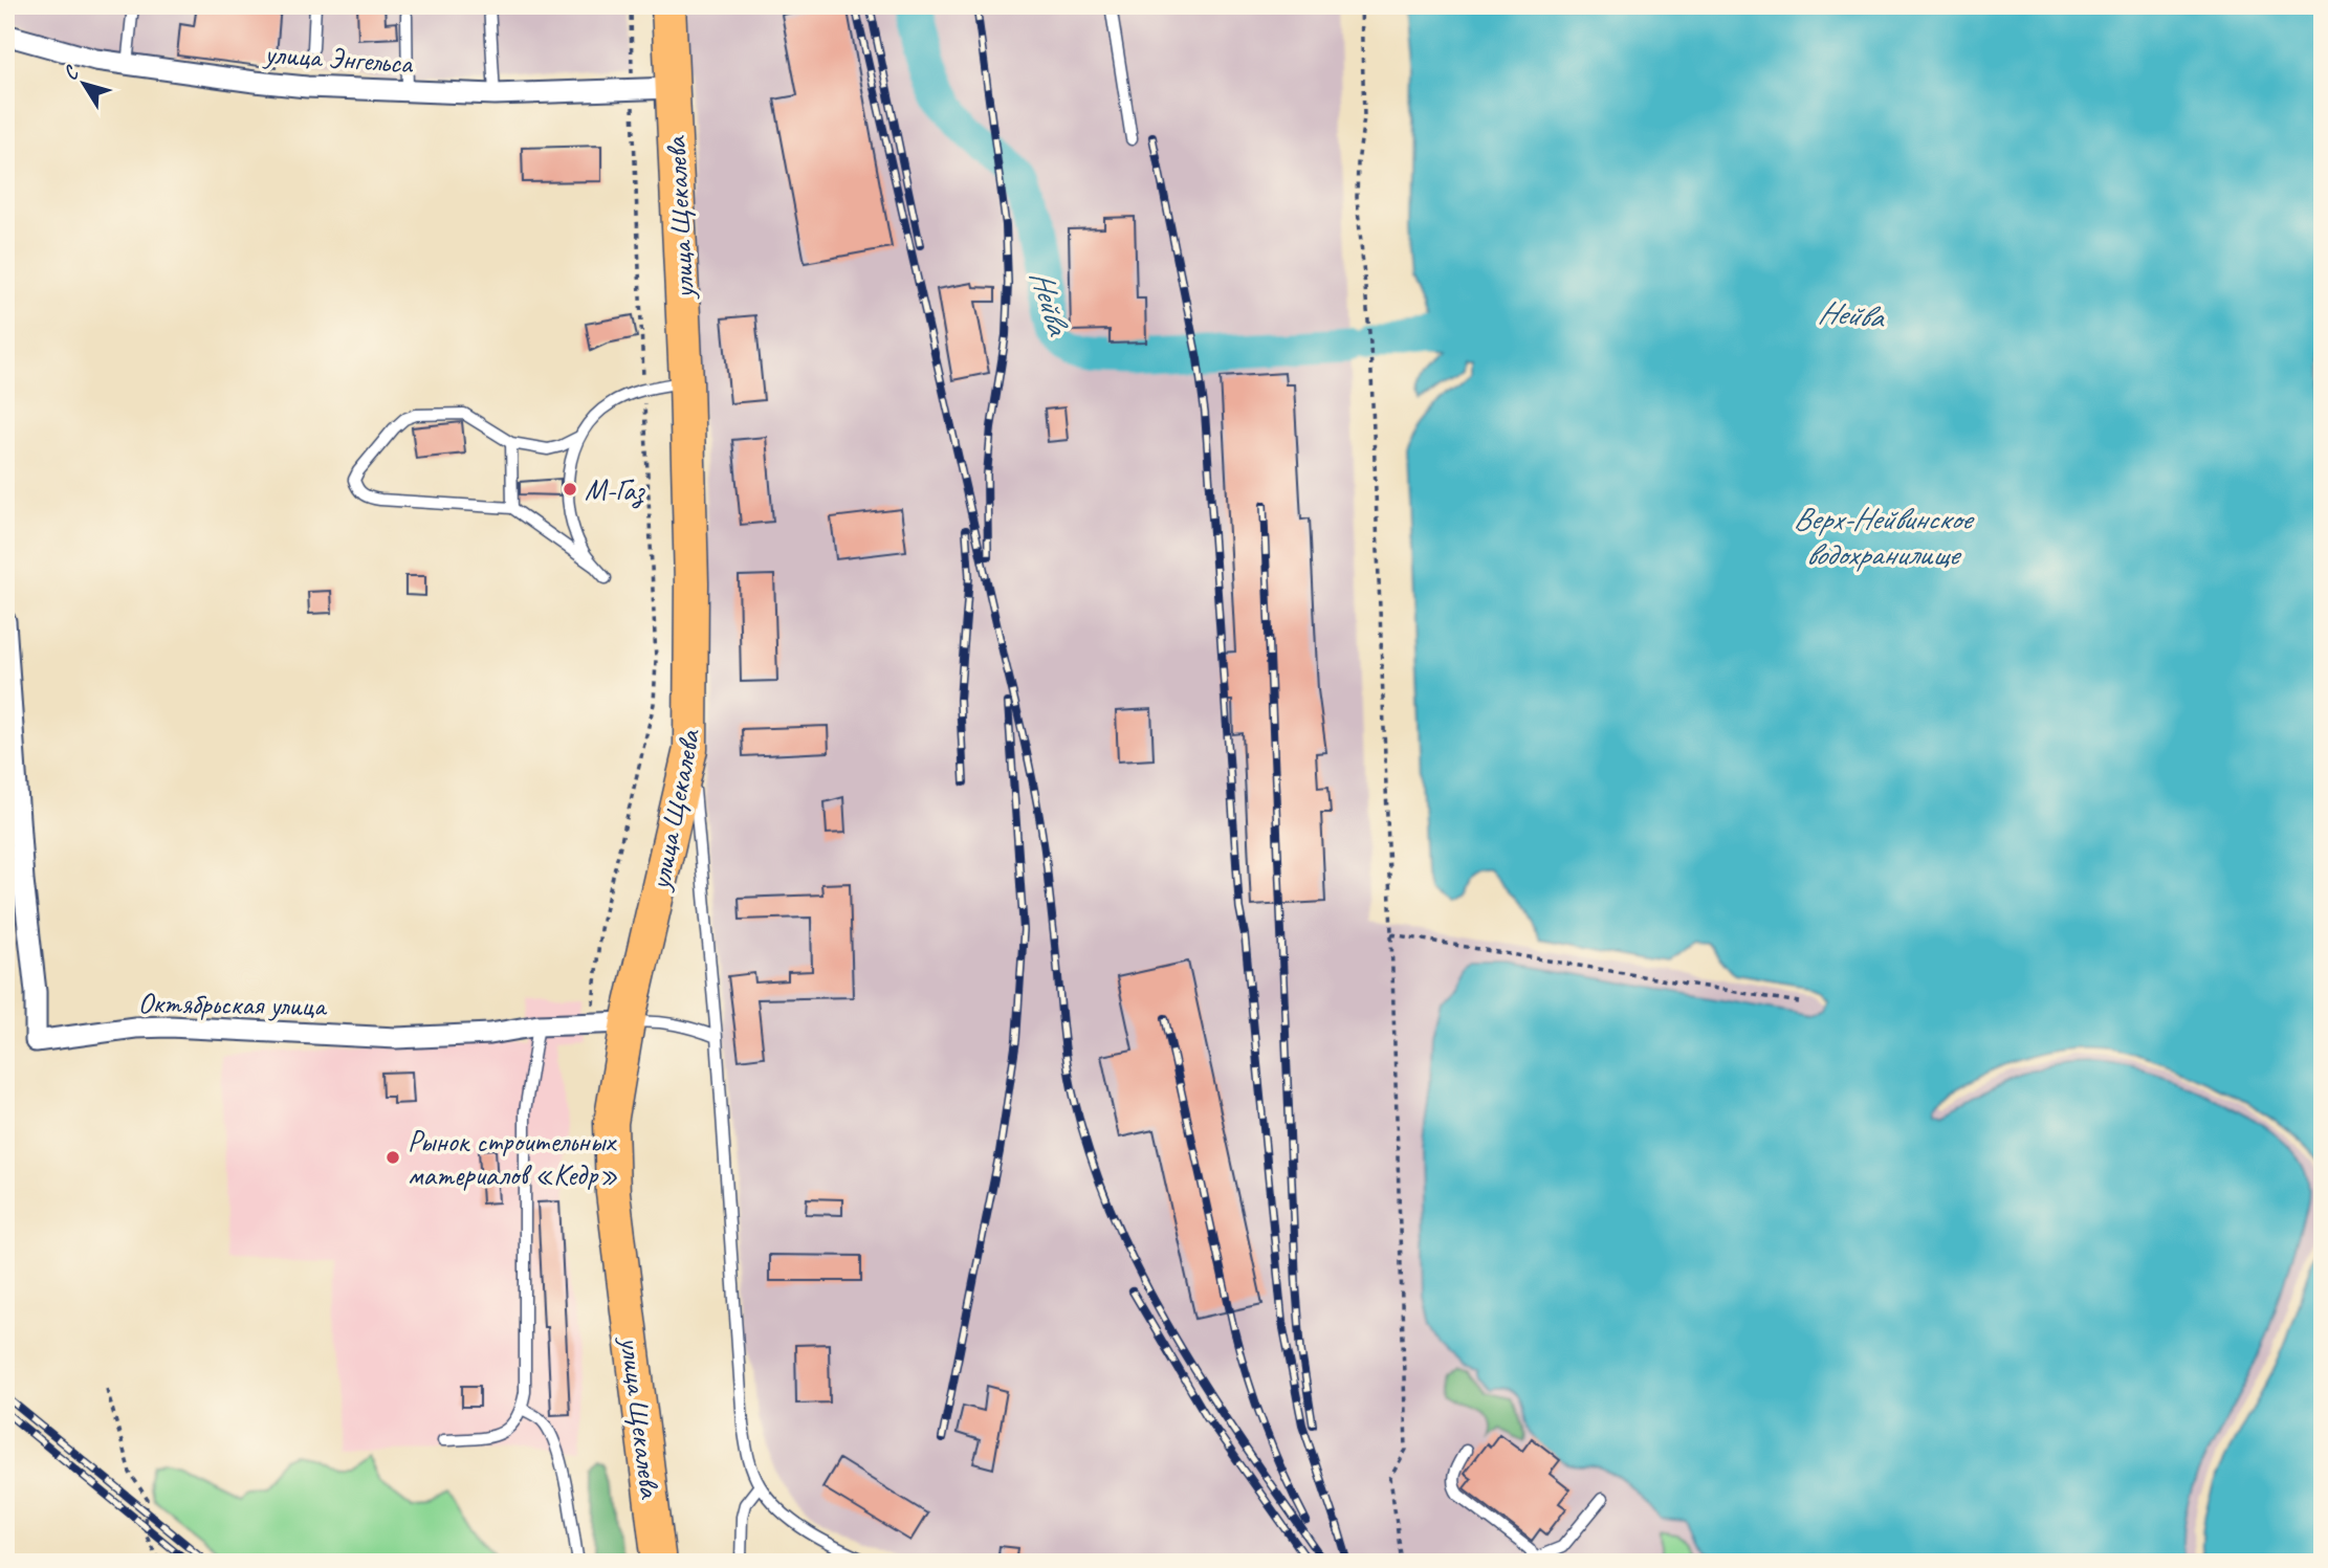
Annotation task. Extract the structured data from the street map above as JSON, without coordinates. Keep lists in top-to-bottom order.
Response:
{
  "streets": {
    "main road": ["улица Щекалева"],
    "street": ["улица Энгельса", "Октябрьская улица"]
  },
  "crossings": [
    ["улица Энгельса", "улица Щекалева"],
    ["улица Щекалева", "Октябрьская улица"]
  ],
  "water": ["Нейва", "Верх-Нейвинское водохранилище"],
  "places": ["М-Газ", "Рынок строительных материалов «Кедр»"],
  "north": "top left"
}
